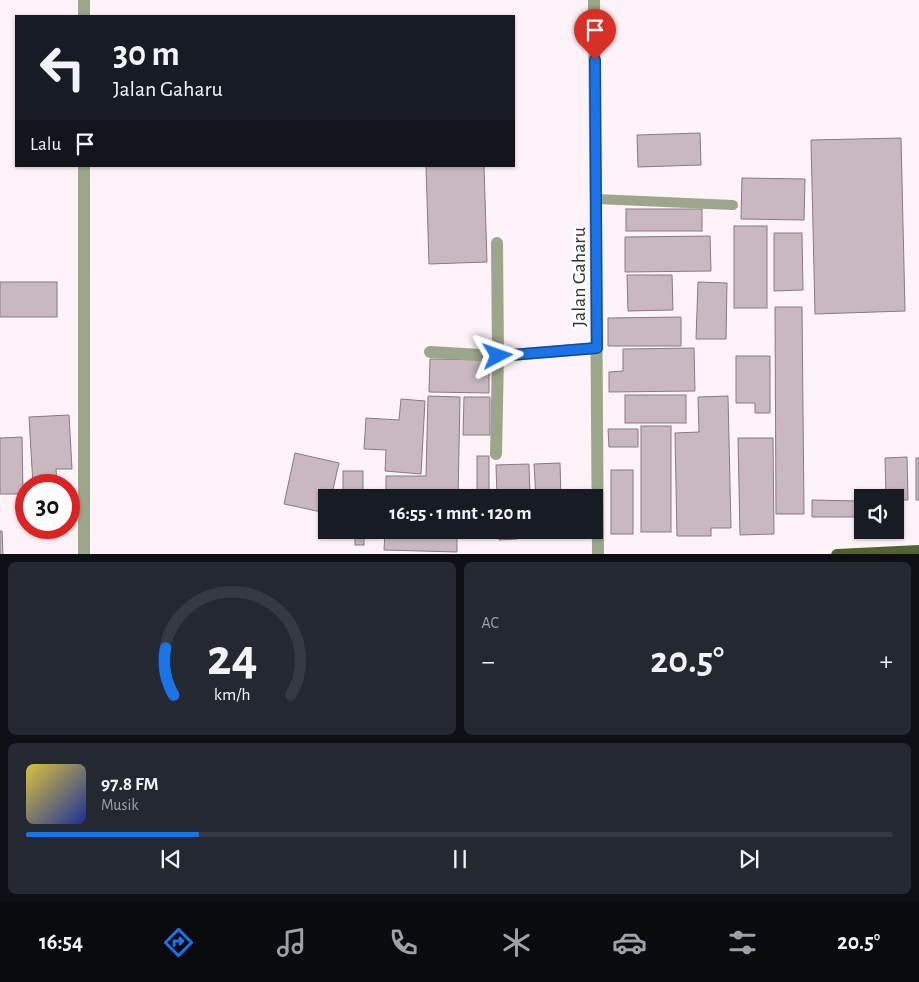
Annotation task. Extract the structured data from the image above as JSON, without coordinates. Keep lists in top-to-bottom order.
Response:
{
  "streets": {
    "street": ["Jalan Gaharu"]
  },
  "page": {
    "turn": ["30 m", "Jalan Gaharu"],
    "then": "Lalu",
    "limit": "30",
    "trip": "16:55 · 1 mnt · 120 m",
    "tile": "AC",
    "heat": ["−", "20.5°", "+"],
    "song": ["97.8 FM", "Musik"],
    "tabs": ["16:54", "20.5°"],
    "gauge": ["24", "km/h"]
  }
}
